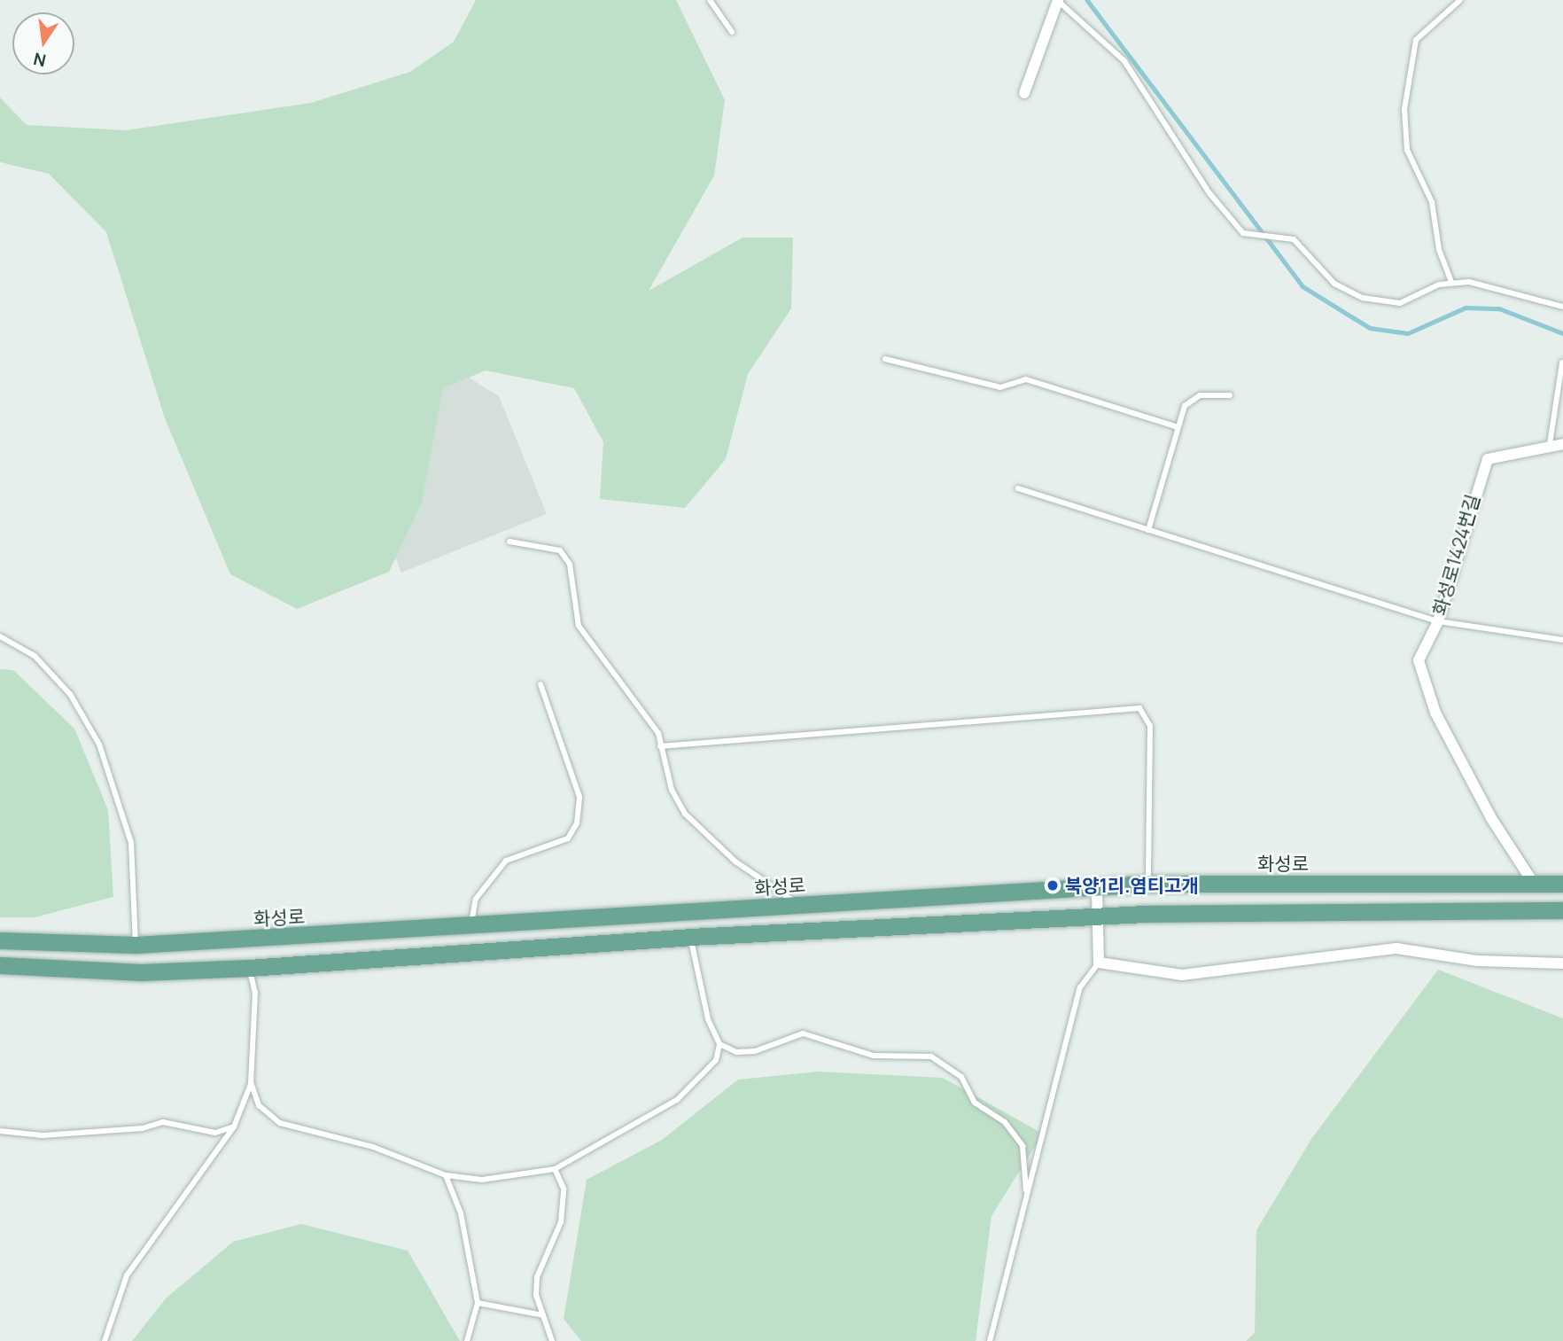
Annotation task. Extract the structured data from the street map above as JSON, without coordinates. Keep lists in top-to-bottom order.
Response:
{
  "streets": {
    "main road": ["화성로"],
    "street": ["화성로1424번길"]
  },
  "crossings": [
    ["화성로1424번길", "화성로"]
  ],
  "places": ["북양1리.염티고개"],
  "north": "bottom"
}
